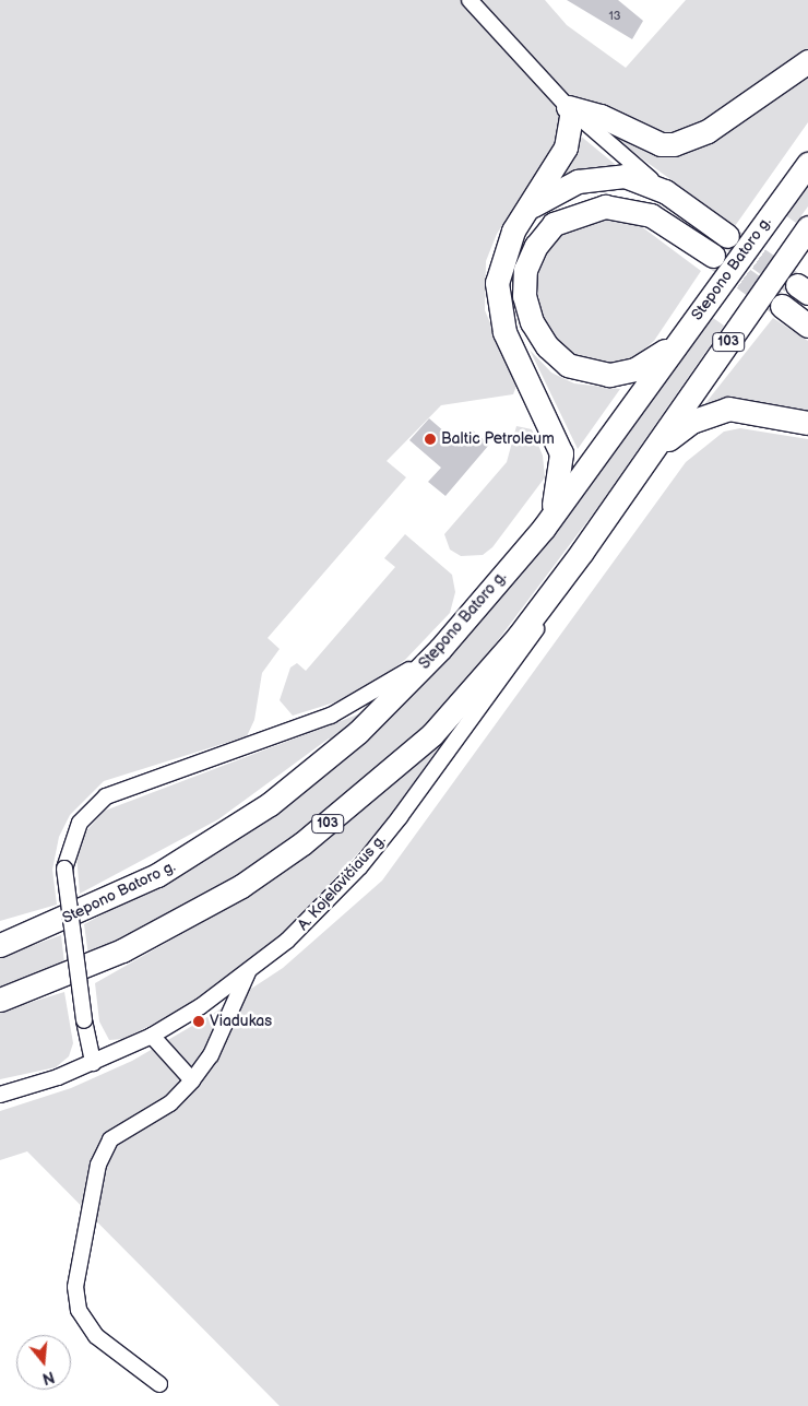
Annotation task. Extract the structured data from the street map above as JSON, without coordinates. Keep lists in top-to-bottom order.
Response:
{
  "streets": {
    "main road": ["Stepono Batoro g.", "103"],
    "street": ["A. Kojelavičiaus g."]
  },
  "crossings": [
    ["103", "A. Kojelavičiaus g."]
  ],
  "places": ["Baltic Petroleum", "Viadukas"],
  "house_numbers": ["13"],
  "north": "bottom"
}
